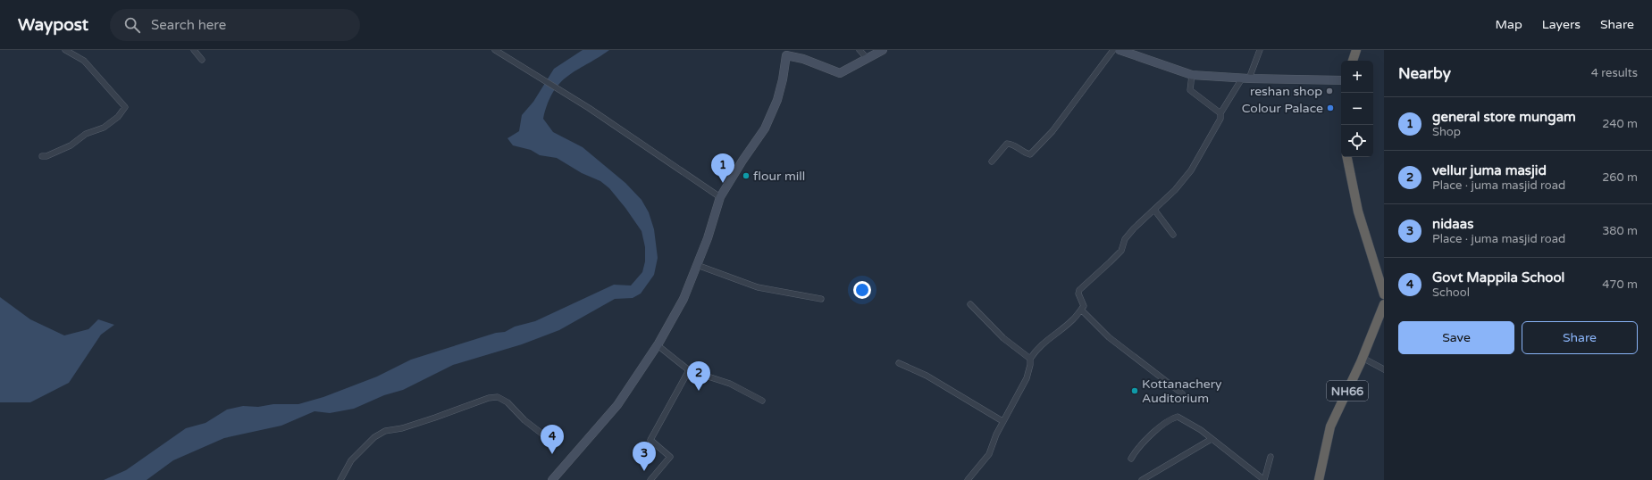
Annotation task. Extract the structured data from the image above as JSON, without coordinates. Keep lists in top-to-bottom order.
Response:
{
  "streets": {
    "highway": ["NH66"]
  },
  "places": [
    "reshan shop",
    "Colour Palace",
    "flour mill",
    "Kottanachery Auditorium"
  ],
  "page": {
    "header": "Waypost",
    "search": "Search here",
    "nav": ["Map", "Layers", "Share"],
    "heading": ["Nearby", "4 results"],
    "map_buttons": ["+", "−"],
    "list": [
      {
        "mark": "1",
        "name": "general store mungam",
        "note": "Shop",
        "value": "240 m"
      },
      {
        "mark": "2",
        "name": "vellur juma masjid",
        "note": "Place · juma masjid road",
        "value": "260 m"
      },
      {
        "mark": "3",
        "name": "nidaas",
        "note": "Place · juma masjid road",
        "value": "380 m"
      },
      {
        "mark": "4",
        "name": "Govt Mappila School",
        "note": "School",
        "value": "470 m"
      }
    ],
    "pins": [
      "1",
      "2",
      "4",
      "3"
    ],
    "buttons": ["Save", "Share"]
  }
}
